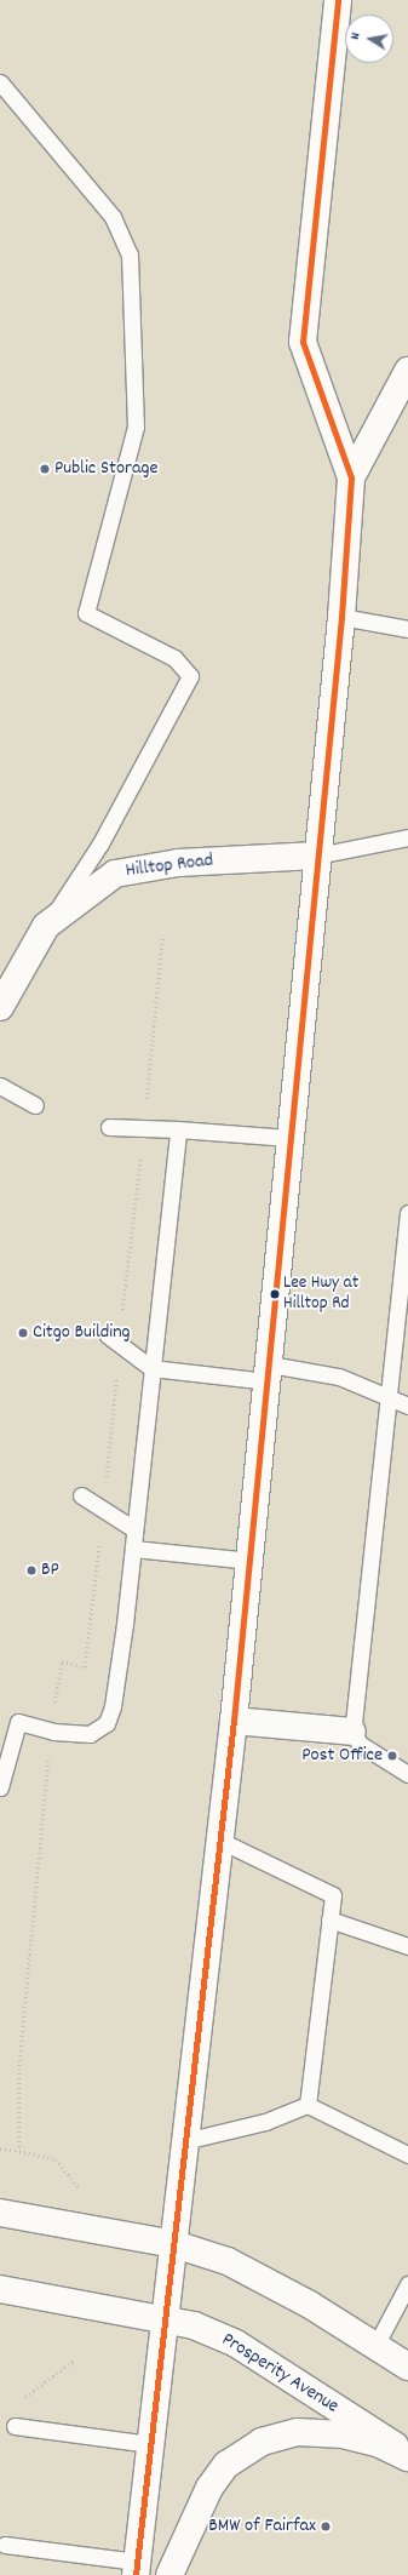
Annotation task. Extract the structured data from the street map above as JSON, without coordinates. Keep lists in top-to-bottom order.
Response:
{
  "streets": {
    "main road": ["Hilltop Road", "Prosperity Avenue"]
  },
  "places": [
    "Public Storage",
    "Lee Hwy at Hilltop Rd",
    "Citgo Building",
    "BP",
    "Post Office",
    "BMW of Fairfax"
  ],
  "north": "left"
}
